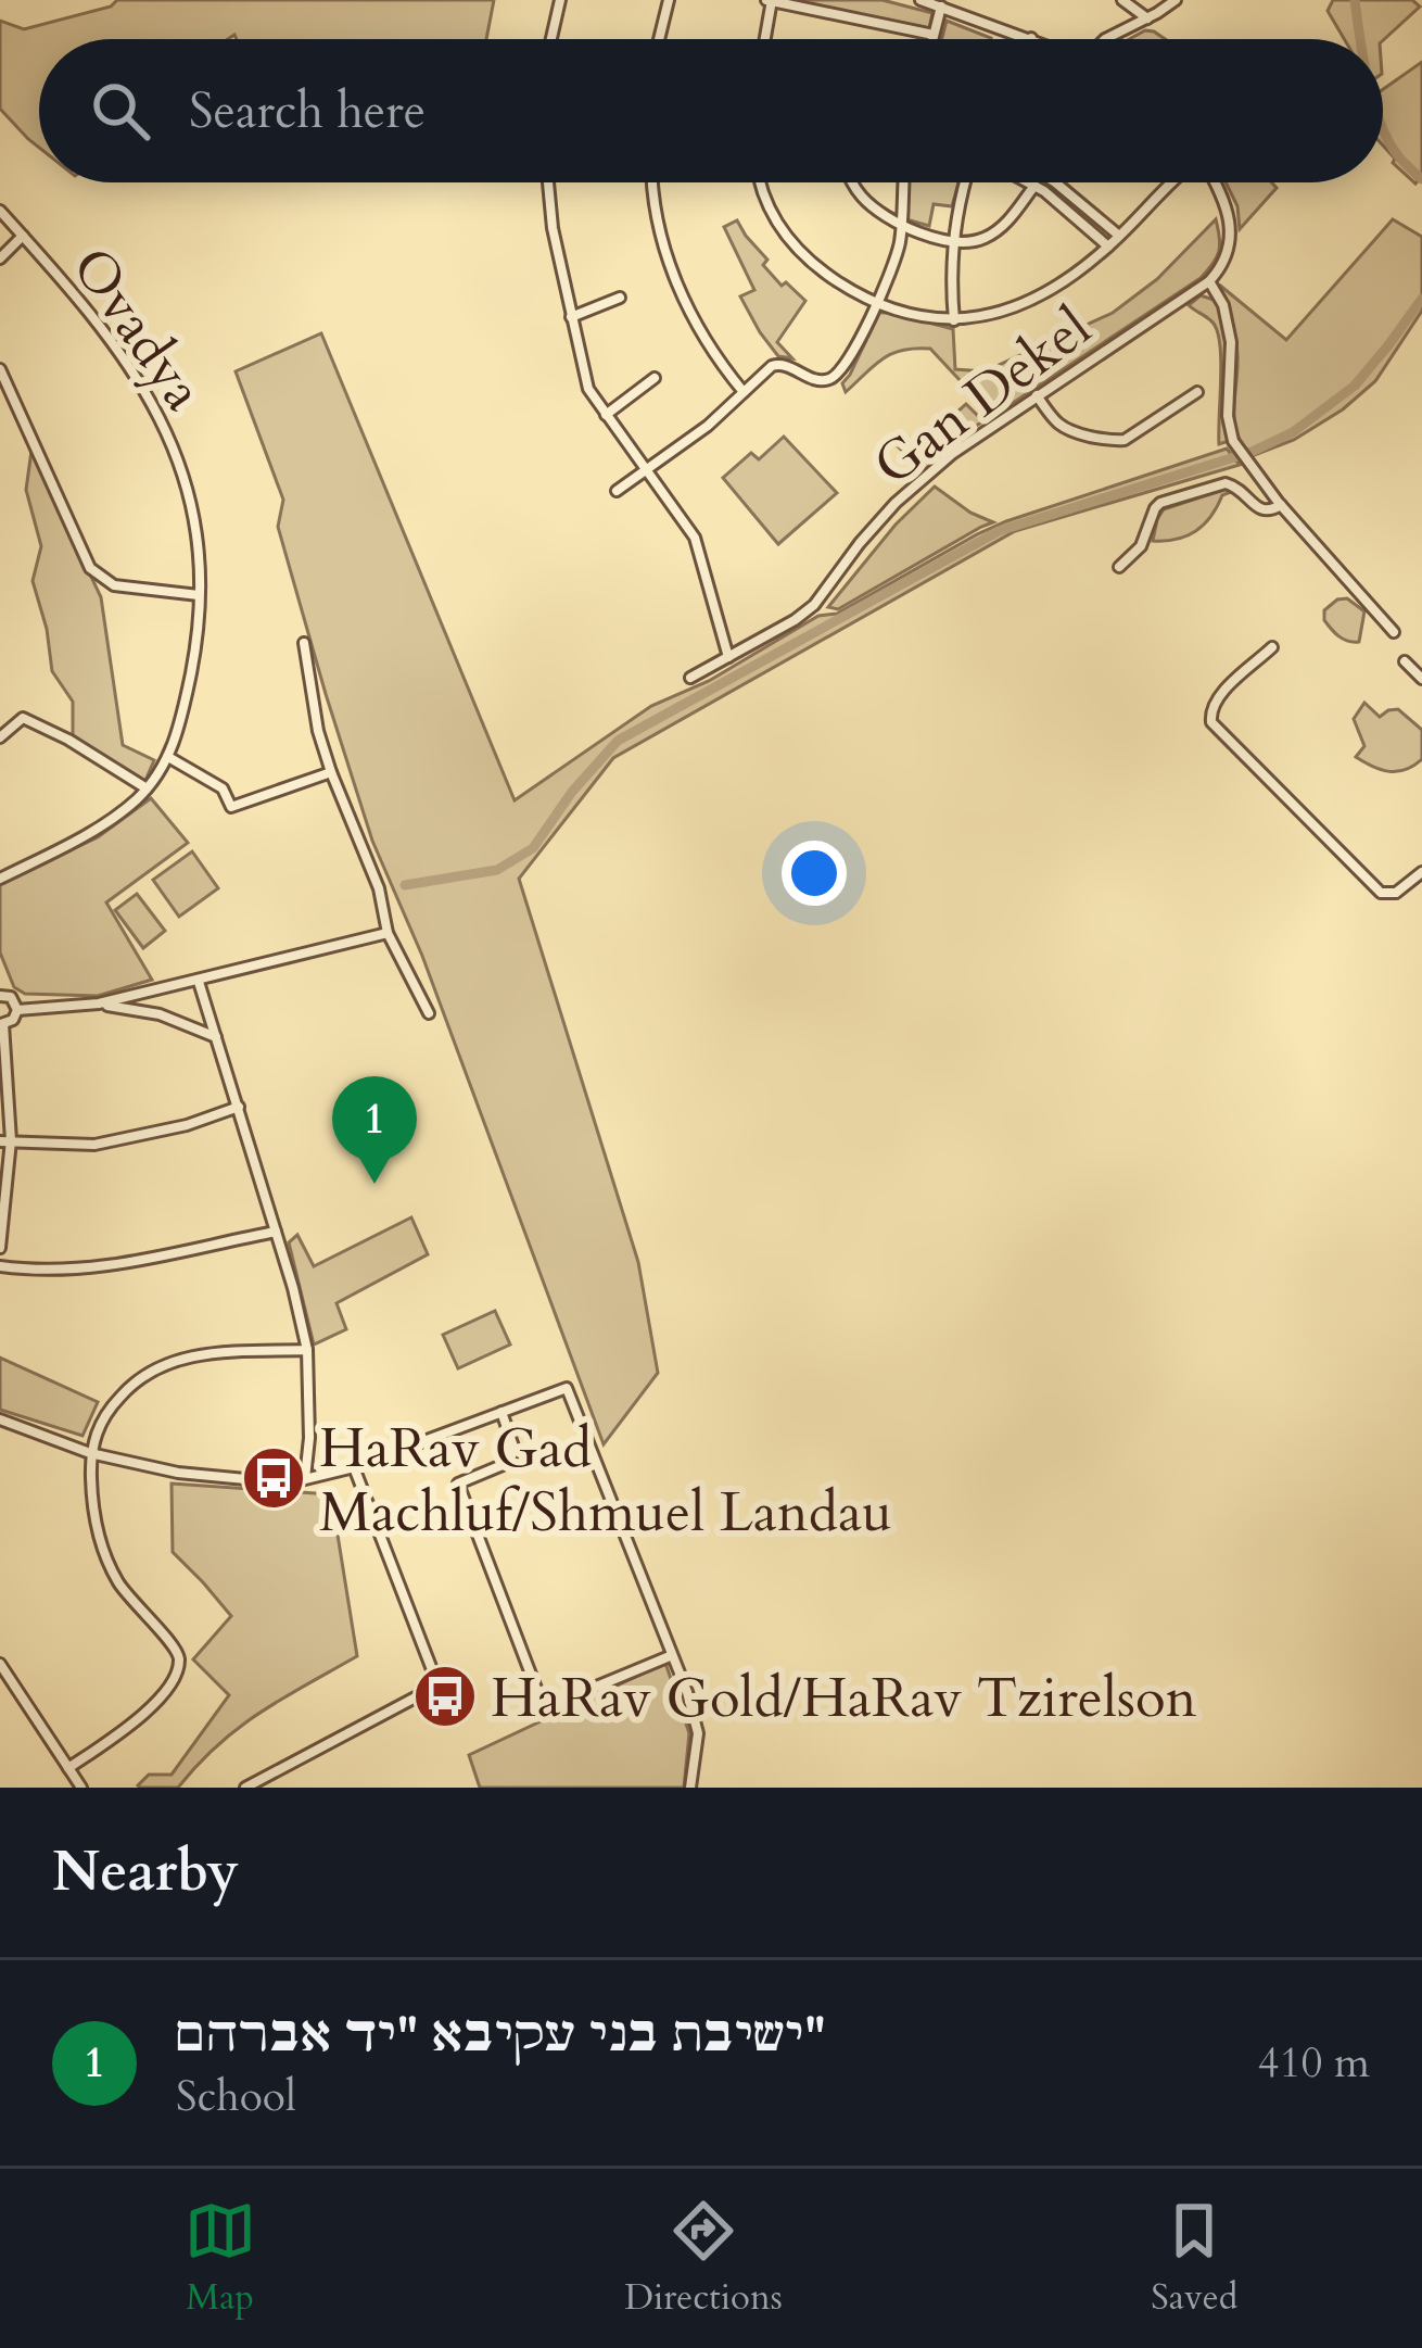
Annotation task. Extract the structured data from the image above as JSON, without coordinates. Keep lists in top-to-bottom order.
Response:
{
  "streets": {
    "street": ["Ovadya", "Gan Dekel"]
  },
  "places": {
    "bus stop": ["HaRav Gad Machluf/Shmuel Landau", "HaRav Gold/HaRav Tzirelson"]
  },
  "page": {
    "search": "Search here",
    "pins": "1",
    "heading": "Nearby",
    "list": [
      {
        "mark": "1",
        "name": "ישיבת בני עקיבא \"יד אברהם\"",
        "note": "School",
        "value": "410 m"
      }
    ],
    "nav": ["Map", "Directions", "Saved"]
  }
}
